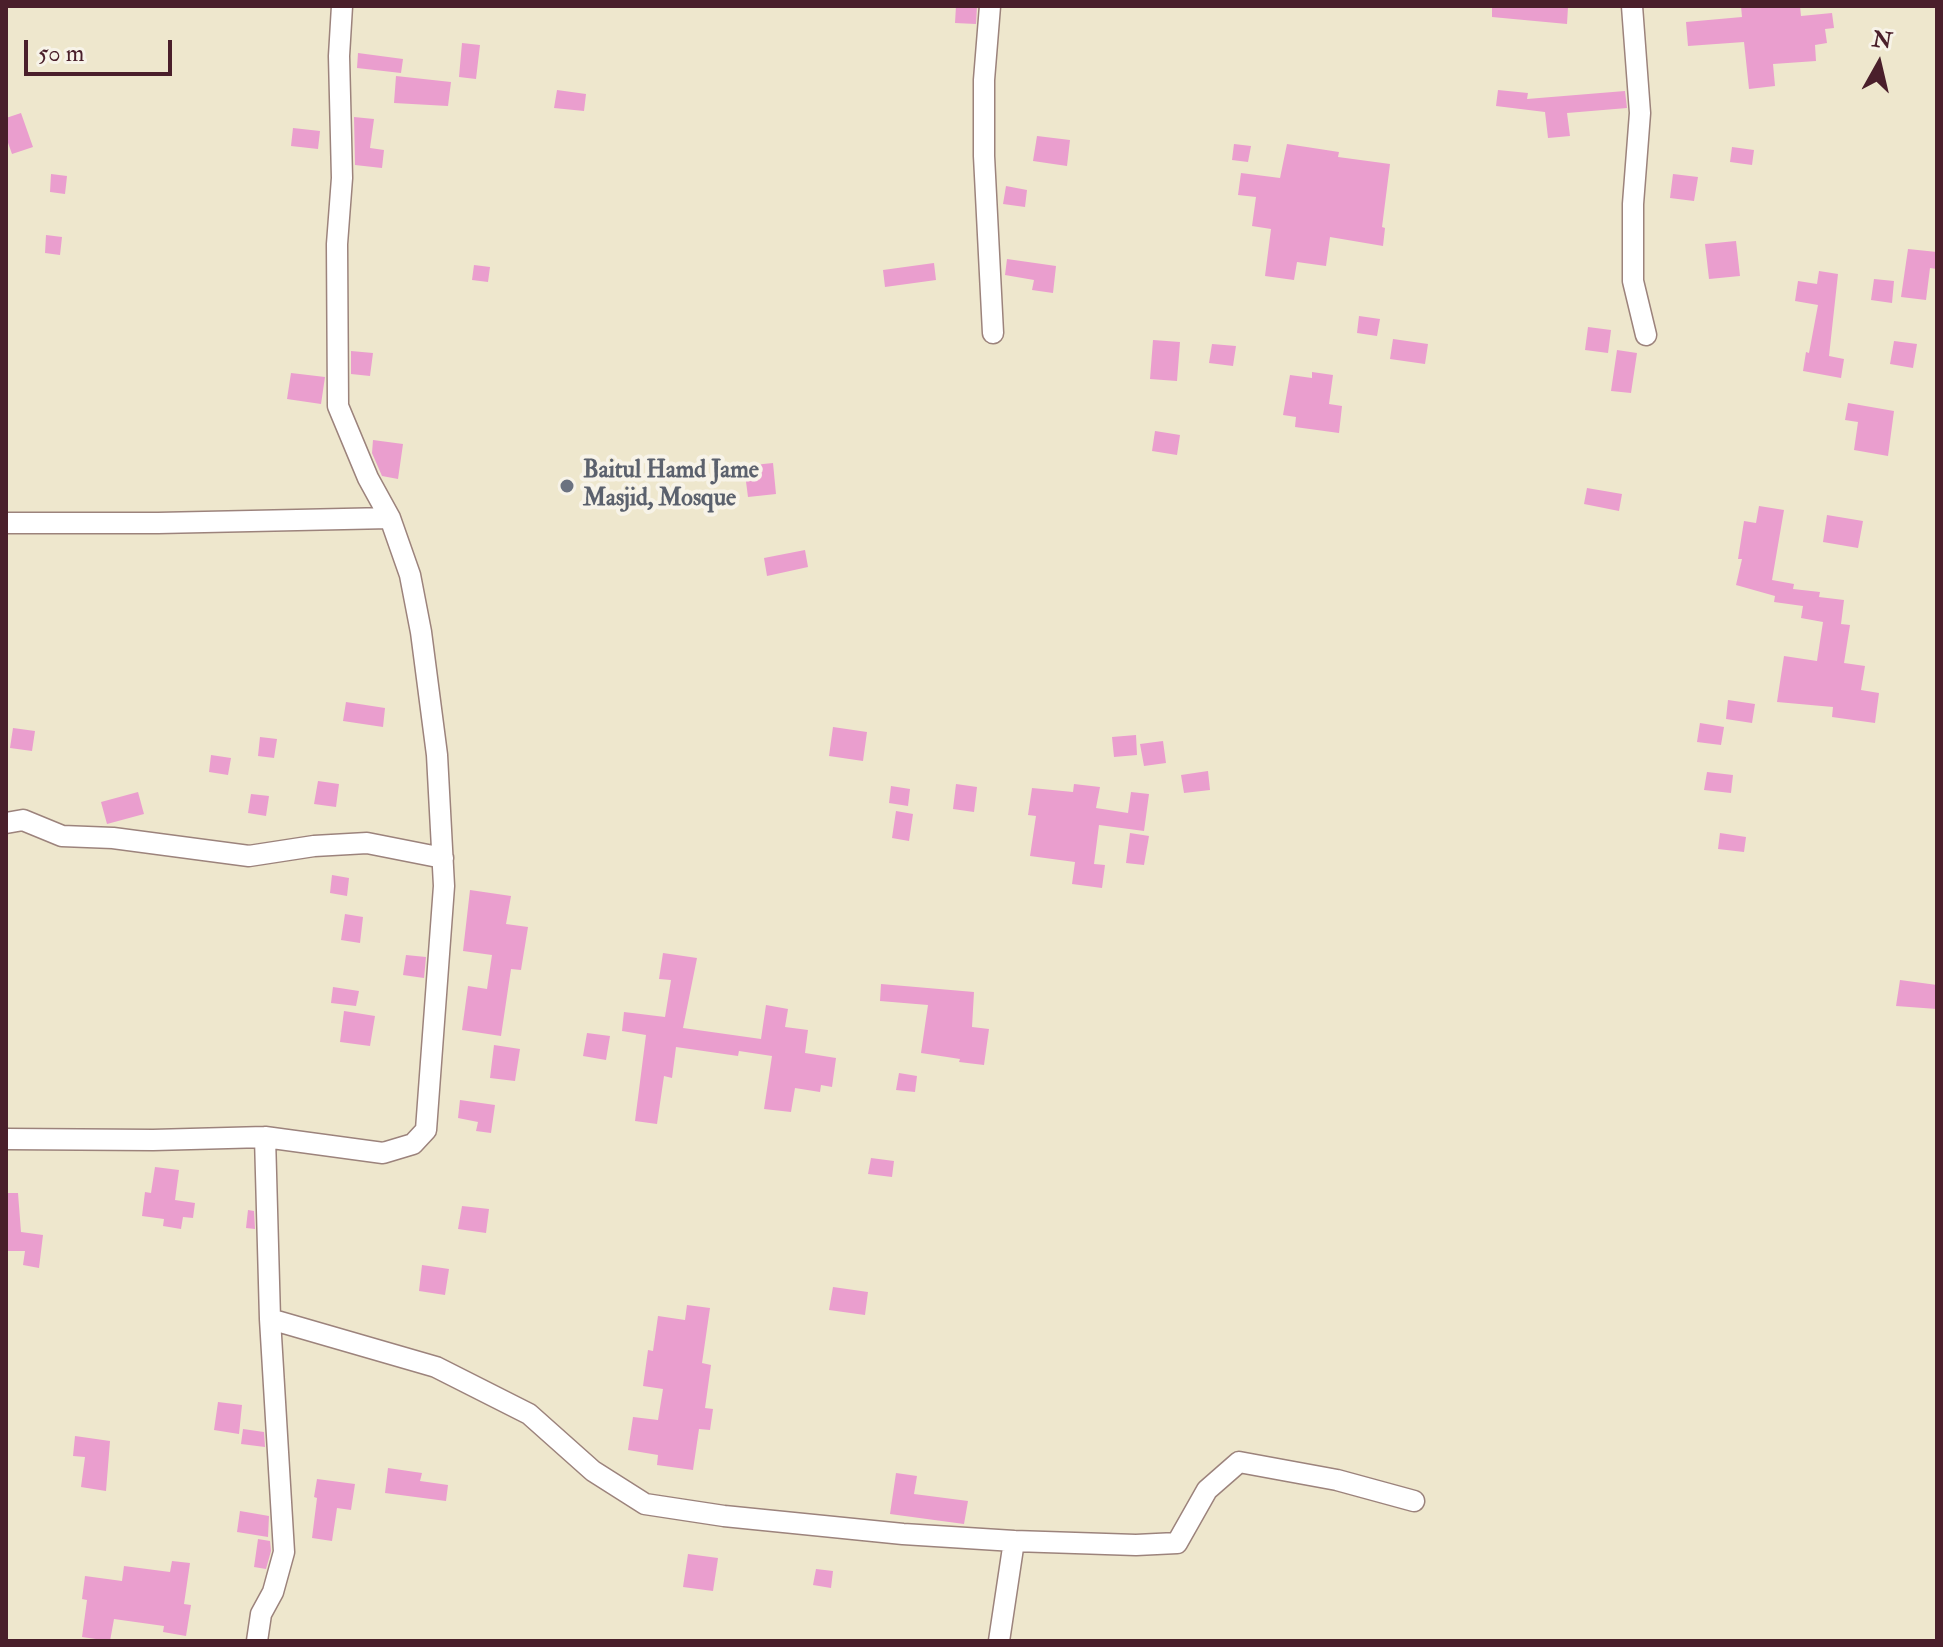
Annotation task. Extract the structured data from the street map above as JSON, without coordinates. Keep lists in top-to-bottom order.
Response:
{
  "places": ["Baitul Hamd Jame Masjid, Mosque"],
  "scale_bar": "50 m",
  "north": "top"
}
